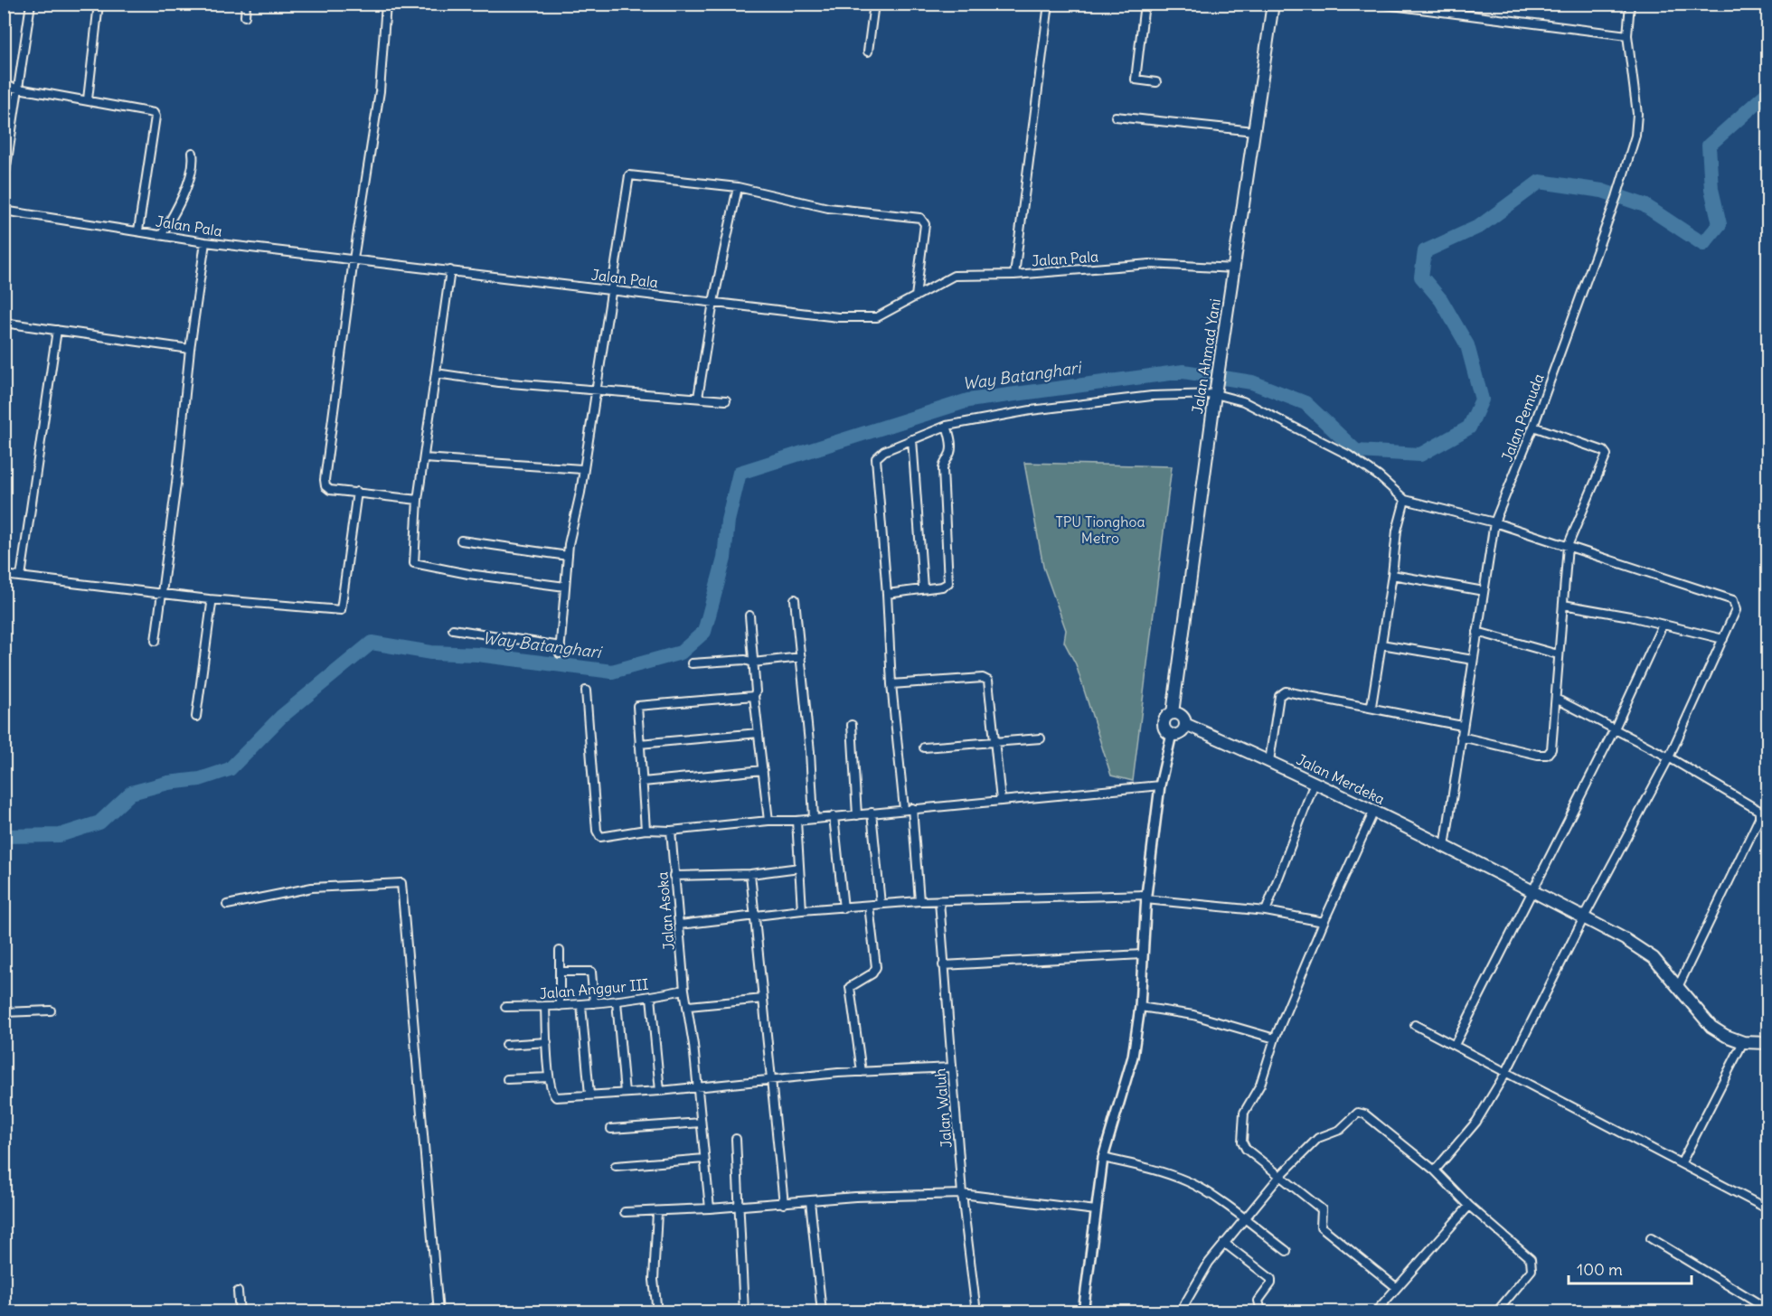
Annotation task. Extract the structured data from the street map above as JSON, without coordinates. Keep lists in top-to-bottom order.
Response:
{
  "streets": {
    "main road": ["Jalan Ahmad Yani", "Jalan Merdeka"],
    "street": [
      "Jalan Pala",
      "Jalan Pemuda",
      "Jalan Asoka",
      "Jalan Anggur III",
      "Jalan Waluh"
    ]
  },
  "crossings": [
    ["Jalan Pala", "Jalan Ahmad Yani"],
    ["Jalan Ahmad Yani", "Jalan Merdeka"],
    ["Jalan Pemuda", "Jalan Merdeka"],
    ["Jalan Asoka", "Jalan Anggur III"]
  ],
  "water": ["Way Batanghari"],
  "parks": ["TPU Tionghoa Metro"],
  "scale_bar": "100 m"
}
